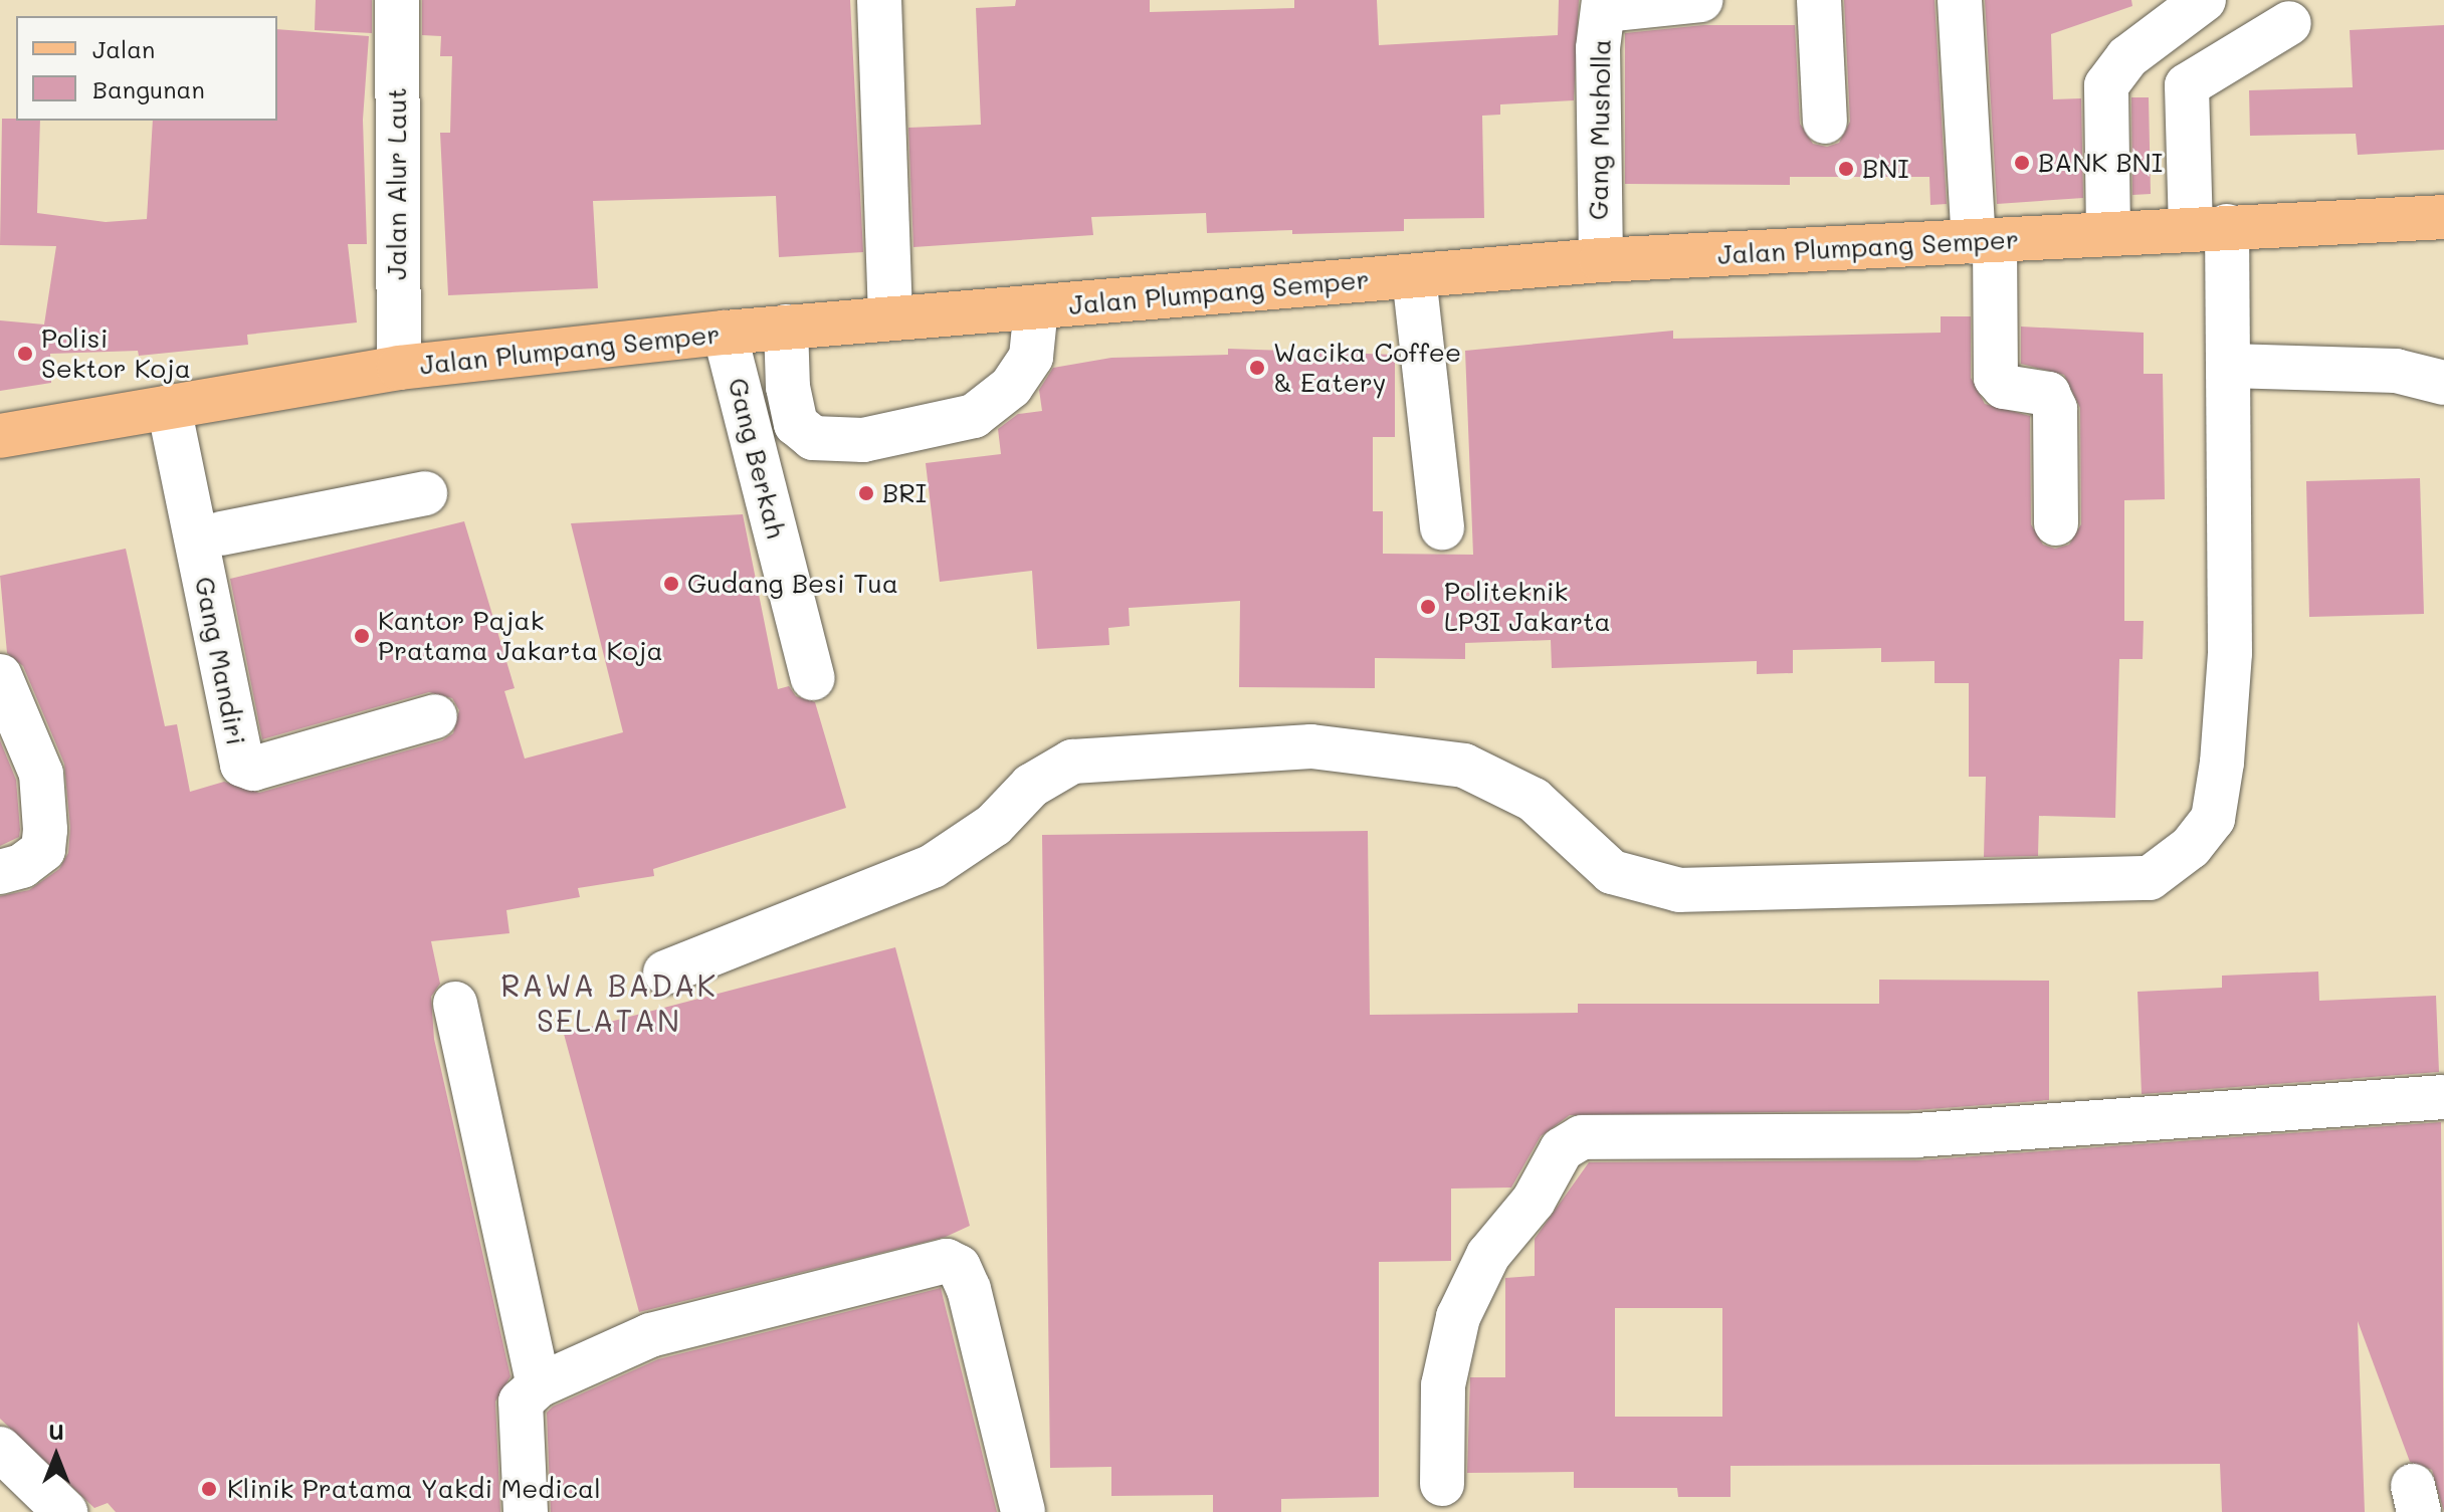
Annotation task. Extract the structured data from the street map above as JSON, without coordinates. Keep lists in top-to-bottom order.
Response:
{
  "streets": {
    "main road": ["Jalan Plumpang Semper"],
    "street": [
      "Gang Musholla",
      "Jalan Alur Laut",
      "Gang Berkah",
      "Gang Mandiri"
    ]
  },
  "crossings": [
    ["Gang Musholla", "Jalan Plumpang Semper"],
    ["Jalan Alur Laut", "Jalan Plumpang Semper"],
    ["Jalan Plumpang Semper", "Gang Berkah"],
    ["Jalan Plumpang Semper", "Gang Mandiri"]
  ],
  "districts": ["RAWA BADAK SELATAN"],
  "places": [
    "BANK BNI",
    "BNI",
    "Polisi Sektor Koja",
    "Wacika Coffee & Eatery",
    "BRI",
    "Gudang Besi Tua",
    "Politeknik LP3I Jakarta",
    "Kantor Pajak Pratama Jakarta Koja",
    "Klinik Pratama Yakdi Medical"
  ],
  "legend": ["Jalan", "Bangunan"],
  "north": "top"
}
